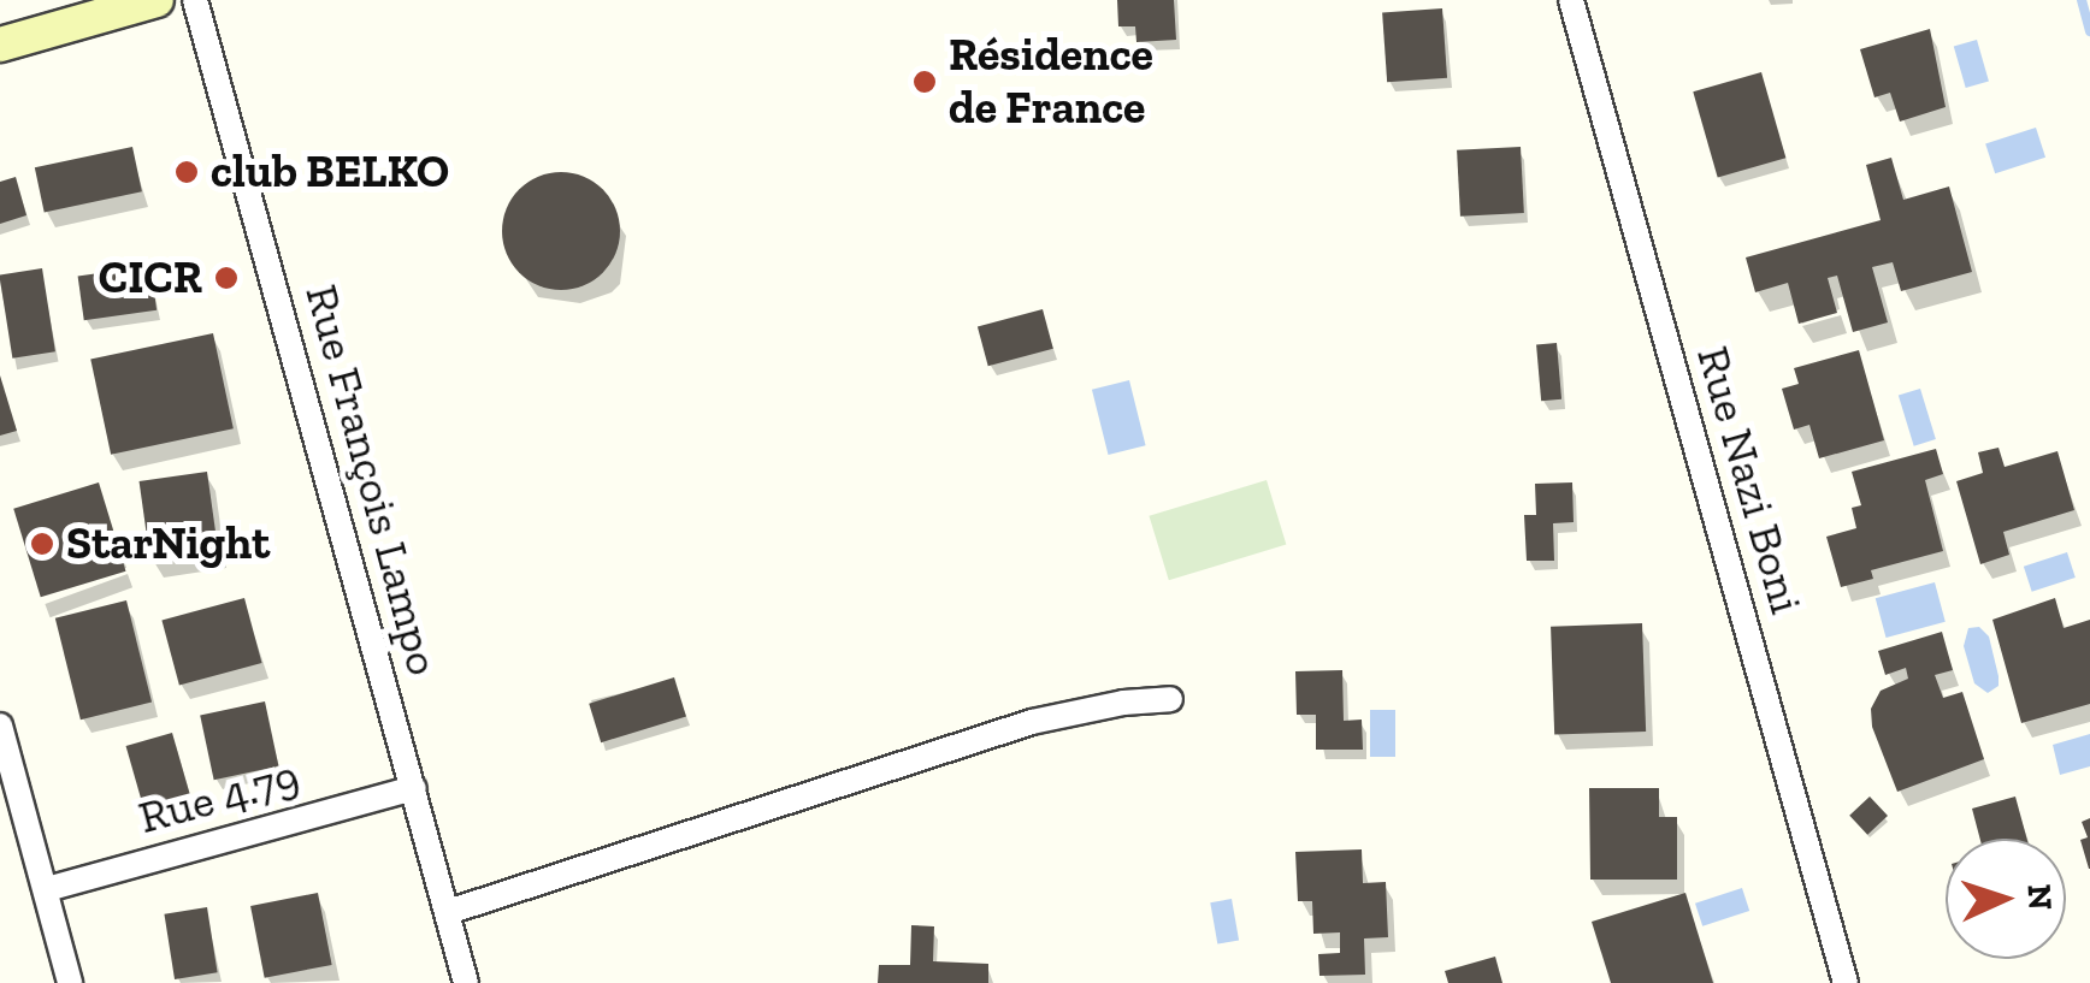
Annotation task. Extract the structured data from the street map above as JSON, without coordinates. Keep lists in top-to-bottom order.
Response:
{
  "streets": {
    "street": ["Rue François Lampo", "Rue Nazi Boni", "Rue 4.79"]
  },
  "crossings": [
    ["Rue François Lampo", "Rue 4.79"]
  ],
  "places": [
    "Résidence de France",
    "club BELKO",
    "CICR",
    "StarNight"
  ],
  "north": "right"
}
